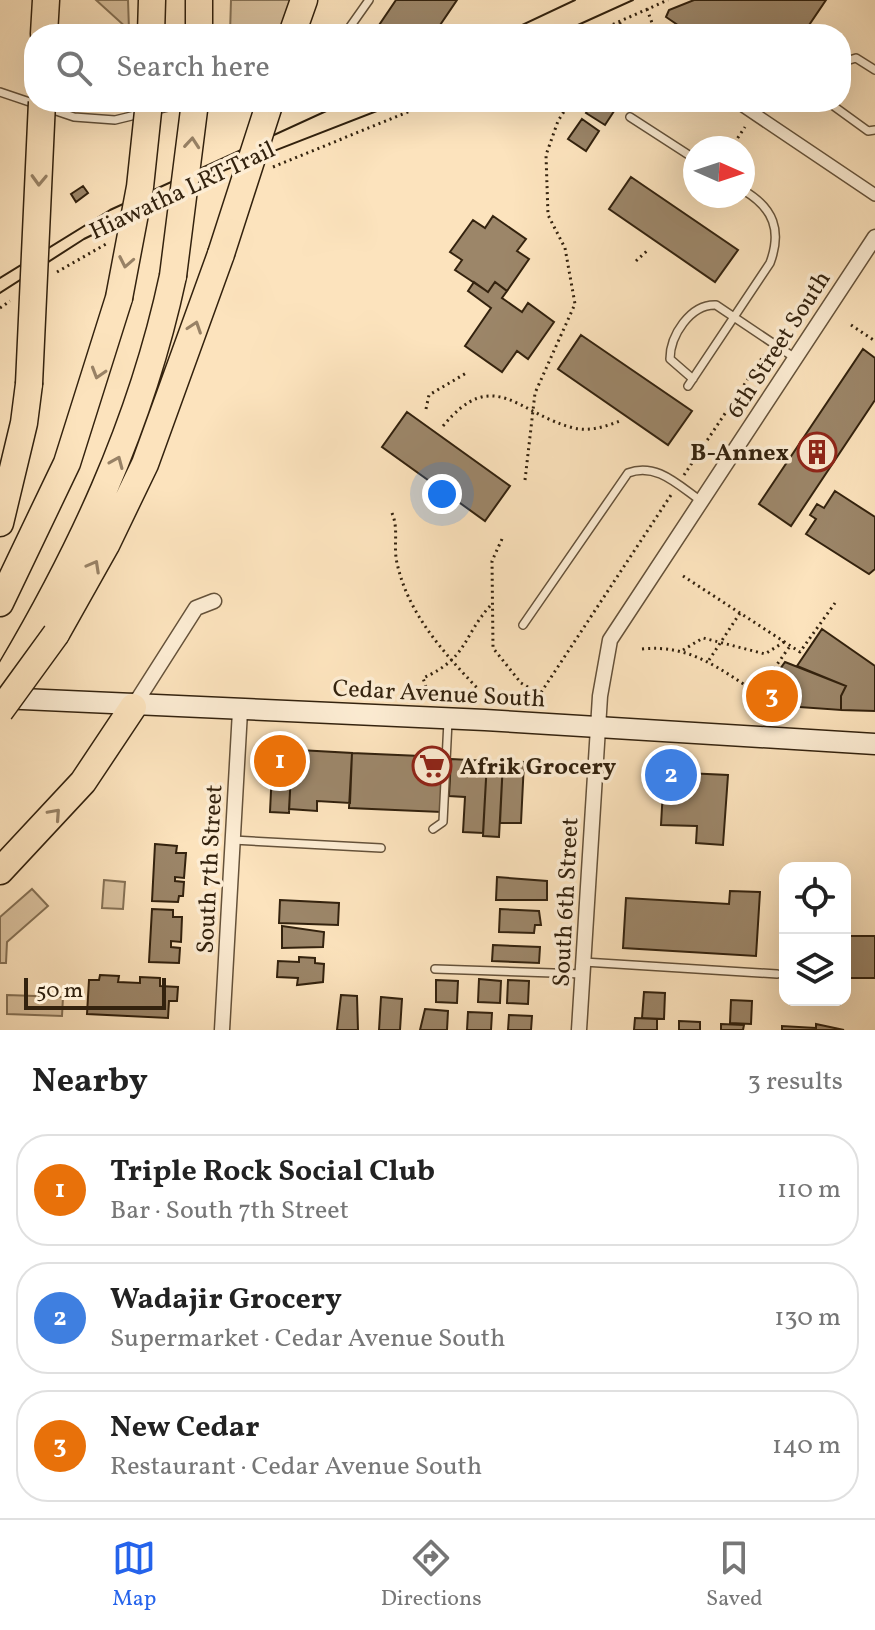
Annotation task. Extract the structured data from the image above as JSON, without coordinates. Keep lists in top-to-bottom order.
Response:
{
  "streets": {
    "main road": ["Cedar Avenue South"],
    "street": ["6th Street South", "South 7th Street", "South 6th Street"],
    "path": ["Hiawatha LRT Trail"]
  },
  "crossings": [
    ["6th Street South", "Cedar Avenue South"],
    ["6th Street South", "South 6th Street"],
    ["Cedar Avenue South", "South 7th Street"],
    ["Cedar Avenue South", "South 6th Street"]
  ],
  "places": {
    "building": ["B-Annex"],
    "supermarket": ["Afrik Grocery"]
  },
  "scale_bar": "50 m",
  "north": "right",
  "page": {
    "search": "Search here",
    "pins": ["3", "1", "2"],
    "scale": "50 m",
    "heading": ["Nearby", "3 results"],
    "list": [
      {
        "mark": "1",
        "name": "Triple Rock Social Club",
        "note": "Bar · South 7th Street",
        "value": "110 m"
      },
      {
        "mark": "2",
        "name": "Wadajir Grocery",
        "note": "Supermarket · Cedar Avenue South",
        "value": "130 m"
      },
      {
        "mark": "3",
        "name": "New Cedar",
        "note": "Restaurant · Cedar Avenue South",
        "value": "140 m"
      }
    ],
    "nav": ["Map", "Directions", "Saved"]
  }
}
